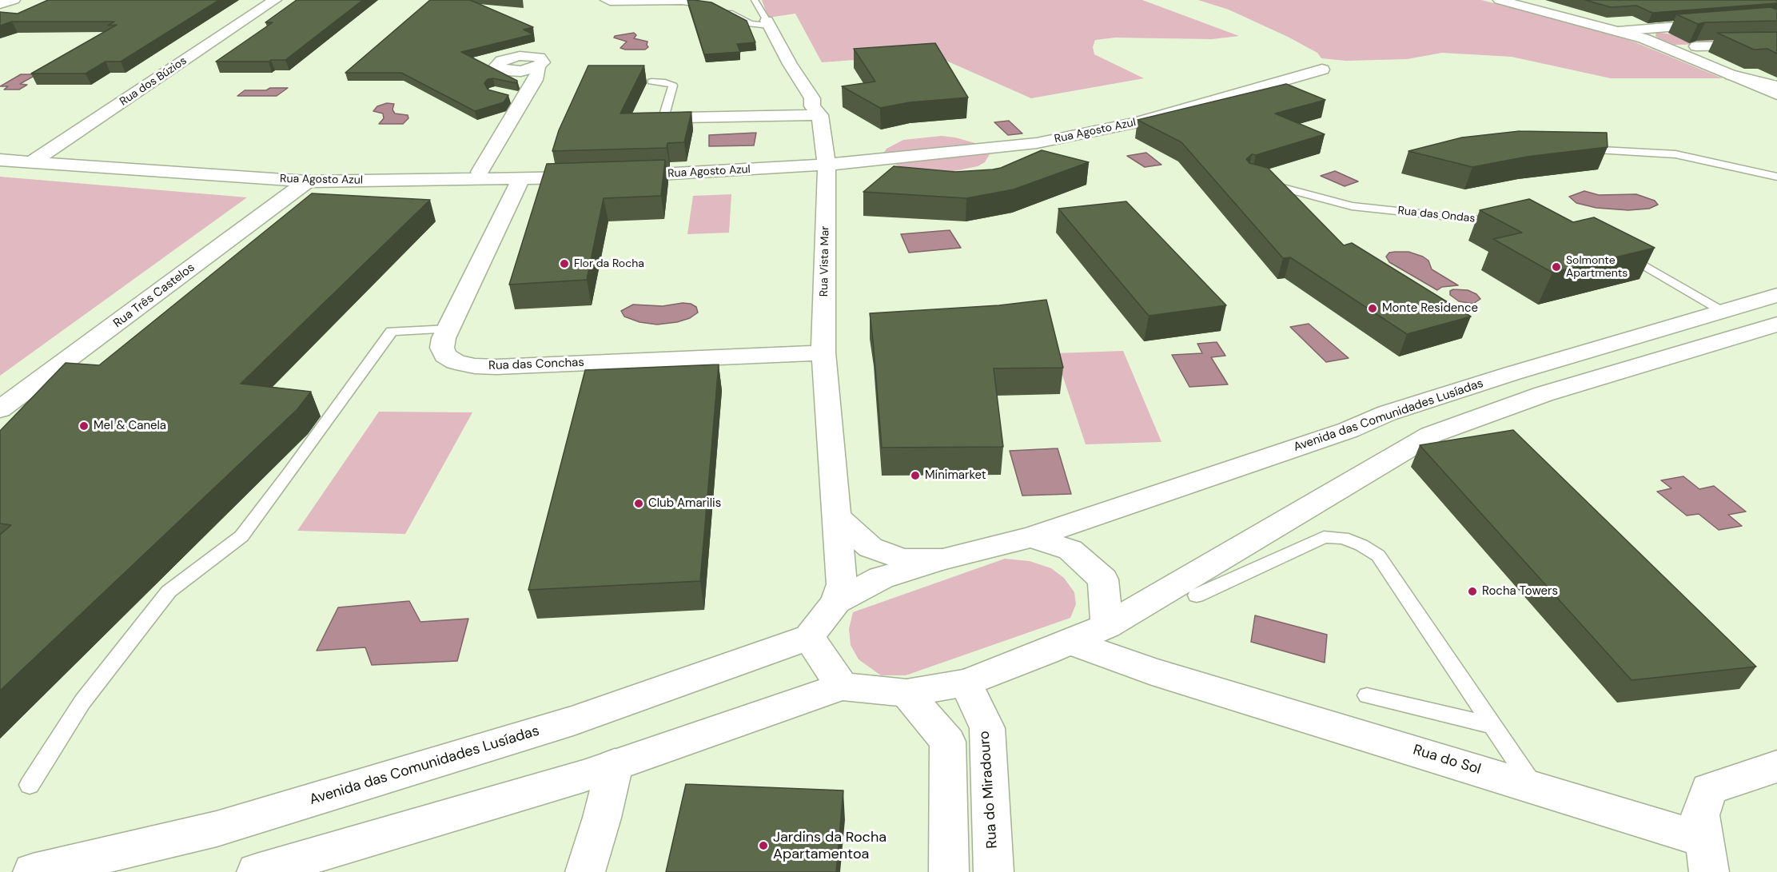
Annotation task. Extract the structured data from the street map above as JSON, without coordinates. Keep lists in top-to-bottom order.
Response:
{
  "streets": {
    "street": [
      "Rua dos Búzios",
      "Rua Agosto Azul",
      "Rua Vista Mar",
      "Rua Três Castelos",
      "Rua das Conchas",
      "Avenida das Comunidades Lusíadas",
      "Rua do Sol",
      "Rua do Miradouro"
    ],
    "lane": ["Rua das Ondas"]
  },
  "crossings": [
    ["Rua dos Búzios", "Rua Agosto Azul"],
    ["Rua Agosto Azul", "Rua Vista Mar"],
    ["Rua Agosto Azul", "Rua Três Castelos"],
    ["Rua Agosto Azul", "Rua das Conchas"],
    ["Rua Vista Mar", "Rua das Conchas"],
    ["Rua Vista Mar", "Avenida das Comunidades Lusíadas"]
  ],
  "places": [
    "Flor da Rocha",
    "Solmonte Apartments",
    "Monte Residence",
    "Mel & Canela",
    "Minimarket",
    "Club Amarilis",
    "Rocha Towers",
    "Jardins da Rocha Apartamentoa"
  ]
}
